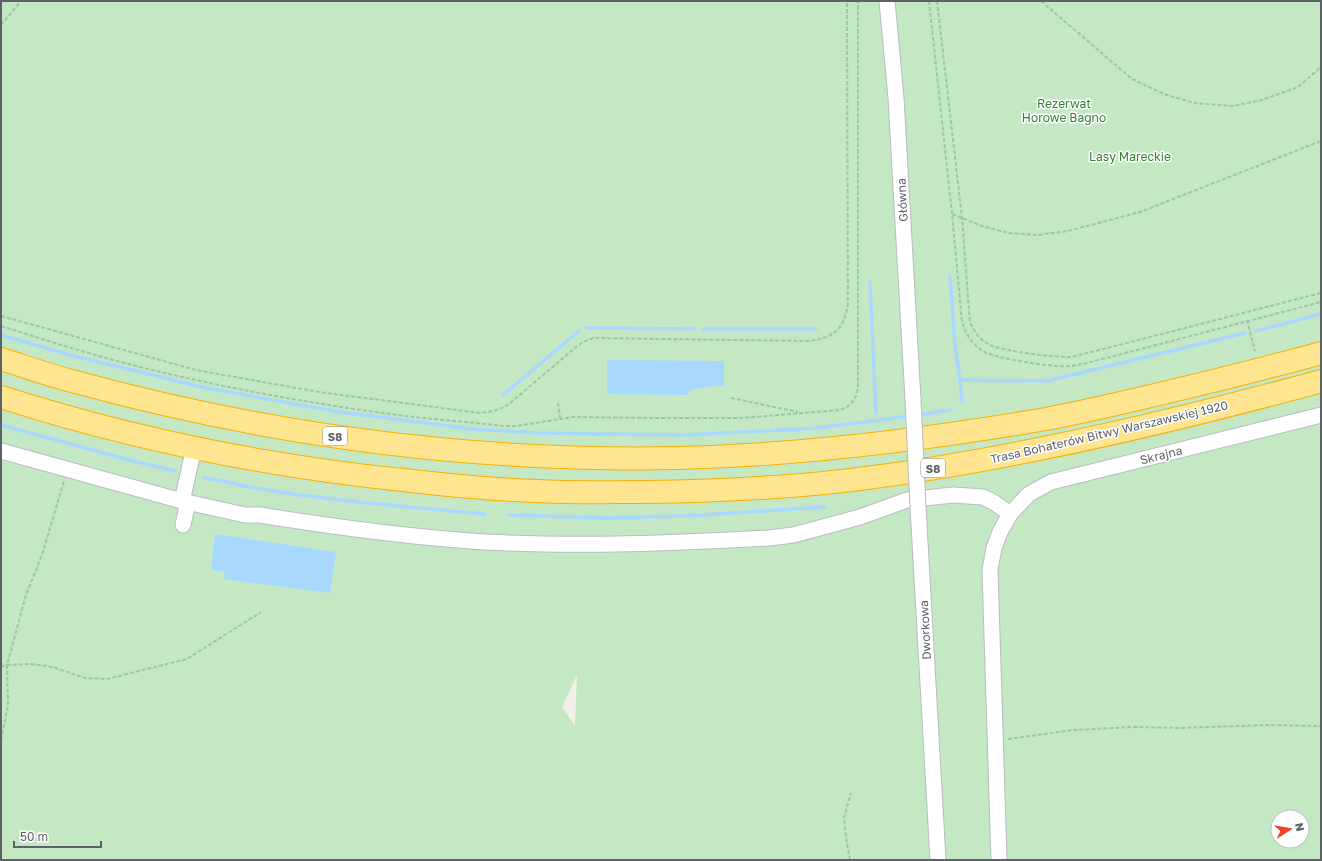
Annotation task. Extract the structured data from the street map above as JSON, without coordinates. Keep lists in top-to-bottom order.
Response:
{
  "streets": {
    "highway": ["Trasa Bohaterów Bitwy Warszawskiej 1920", "S8"],
    "street": ["Główna", "Skrajna", "Dworkowa"]
  },
  "crossings": [
    ["Główna", "Dworkowa"],
    ["Trasa Bohaterów Bitwy Warszawskiej 1920", "S8"]
  ],
  "parks": ["Rezerwat Horowe Bagno", "Lasy Mareckie"],
  "scale_bar": "50 m",
  "north": "right"
}
